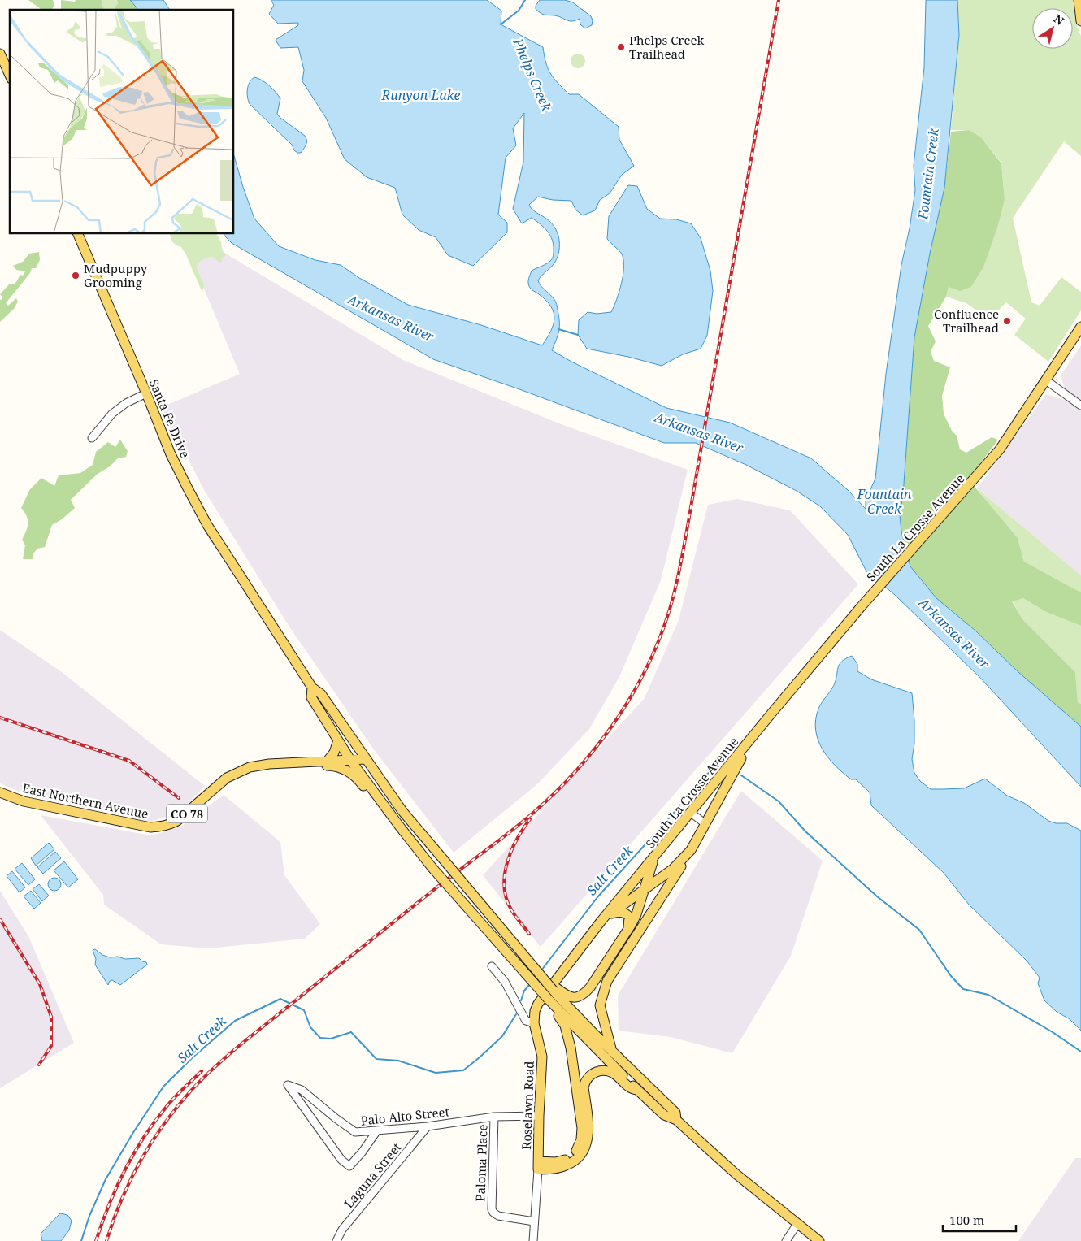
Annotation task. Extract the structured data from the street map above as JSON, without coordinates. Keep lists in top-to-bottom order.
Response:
{
  "streets": {
    "main road": [
      "Santa Fe Drive",
      "South La Crosse Avenue",
      "East Northern Avenue",
      "CO 78",
      "Roselawn Road"
    ],
    "street": ["Palo Alto Street", "Paloma Place", "Laguna Street"]
  },
  "crossings": [
    ["South La Crosse Avenue", "Roselawn Road"],
    ["Roselawn Road", "Palo Alto Street"],
    ["Roselawn Road", "Paloma Place"],
    ["Palo Alto Street", "Paloma Place"],
    ["Palo Alto Street", "Laguna Street"]
  ],
  "water": [
    "Phelps Creek",
    "Runyon Lake",
    "Fountain Creek",
    "Arkansas River",
    "Salt Creek"
  ],
  "places": ["Phelps Creek Trailhead", "Mudpuppy Grooming", "Confluence Trailhead"],
  "scale_bar": "100 m",
  "north": "top right"
}
